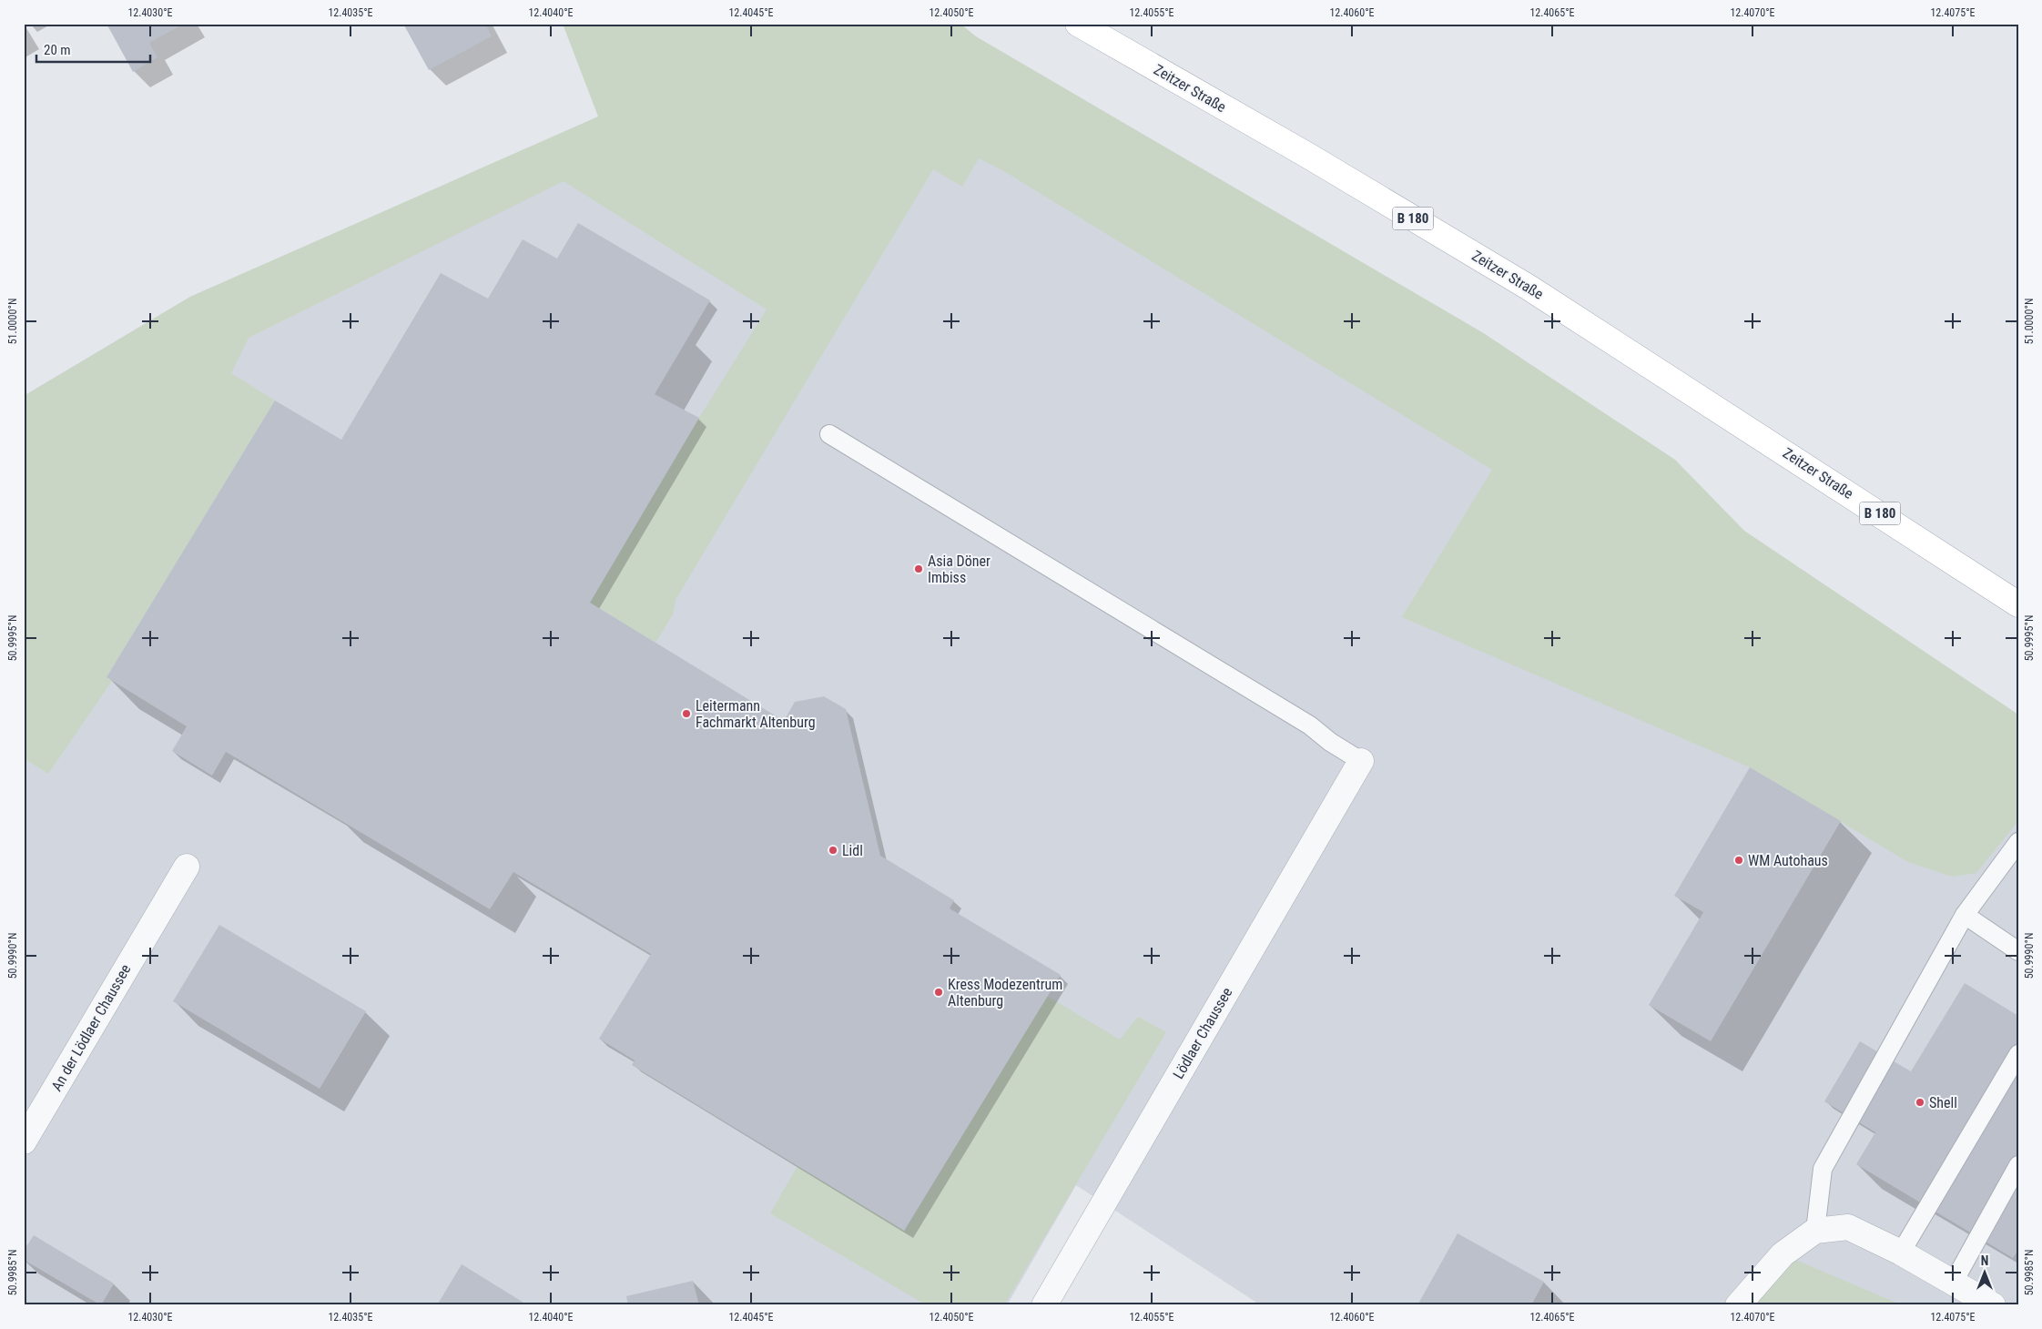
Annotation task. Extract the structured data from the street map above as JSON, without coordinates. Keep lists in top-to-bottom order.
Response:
{
  "streets": {
    "main road": ["Zeitzer Straße", "B 180"],
    "street": ["An der Lödlaer Chaussee", "Lödlaer Chaussee"]
  },
  "places": [
    "Asia Döner Imbiss",
    "Leitermann Fachmarkt Altenburg",
    "Lidl",
    "WM Autohaus",
    "Kress Modezentrum Altenburg",
    "Shell"
  ],
  "scale_bar": "20 m",
  "north": "top",
  "coordinates": [
    "12.4030°E",
    "12.4035°E",
    "12.4040°E",
    "12.4045°E",
    "12.4050°E",
    "12.4055°E",
    "12.4060°E",
    "12.4065°E",
    "12.4070°E",
    "12.4075°E",
    "51.0000°N",
    "50.9995°N",
    "50.9990°N",
    "50.9985°N"
  ]
}
